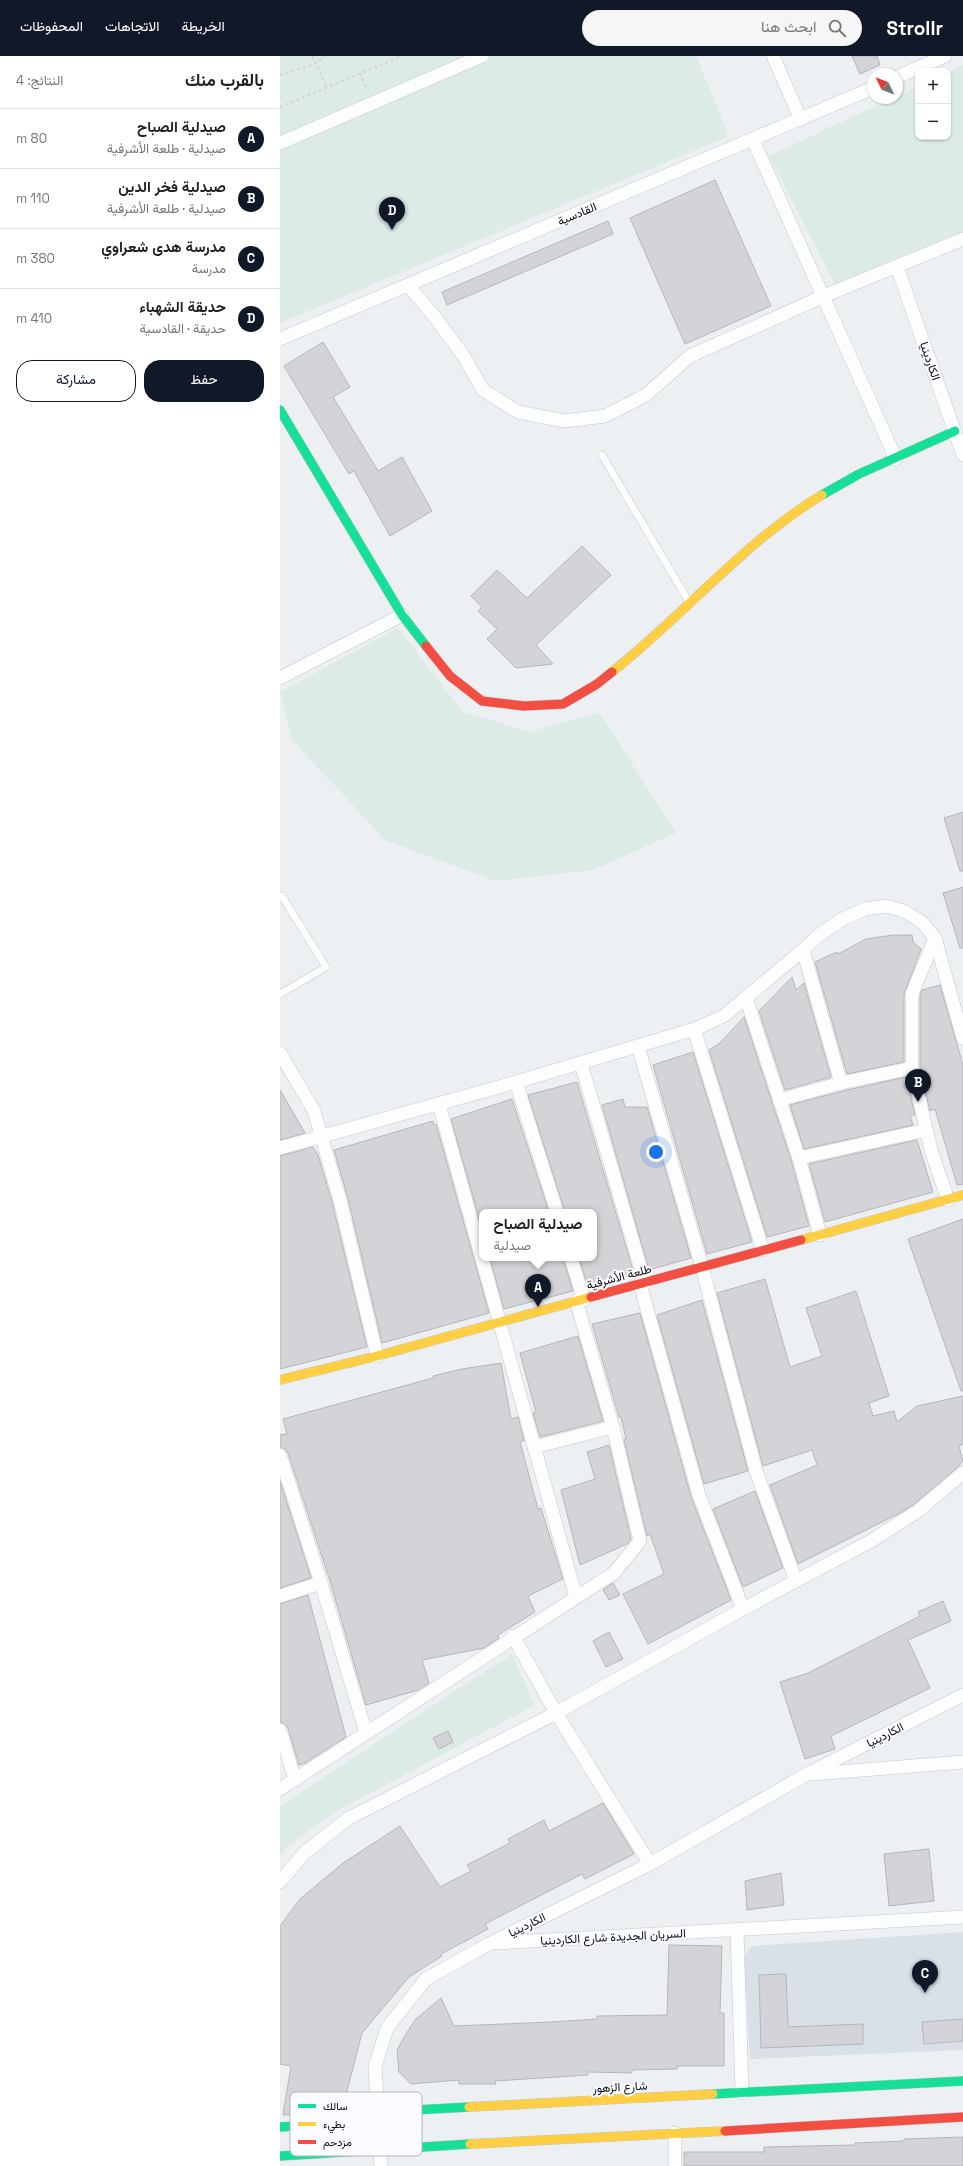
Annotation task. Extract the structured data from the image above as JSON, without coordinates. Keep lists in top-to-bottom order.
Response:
{
  "streets": {
    "street": [
      "القادسية",
      "الكاردينيا",
      "طلعة الأشرفية",
      "السريان الجديدة شارع الكاردينيا",
      "شارع الزهور"
    ]
  },
  "crossings": [
    ["الكاردينيا", "السريان الجديدة شارع الكاردينيا"]
  ],
  "legend": ["سالك", "بطيء", "مزدحم"],
  "north": "top left",
  "page": {
    "header": "Strollr",
    "search": "ابحث هنا",
    "nav": ["الخريطة", "الاتجاهات", "المحفوظات"],
    "heading": ["بالقرب منك", "النتائج: 4"],
    "map_buttons": ["+", "−"],
    "list": [
      {
        "mark": "A",
        "name": "صيدلية الصباح",
        "note": "صيدلية · طلعة الأشرفية",
        "value": "80 m"
      },
      {
        "mark": "B",
        "name": "صيدلية فخر الدين",
        "note": "صيدلية · طلعة الأشرفية",
        "value": "110 m"
      },
      {
        "mark": "C",
        "name": "مدرسة هدى شعراوي",
        "note": "مدرسة",
        "value": "380 m"
      },
      {
        "mark": "D",
        "name": "حديقة الشهباء",
        "note": "حديقة · القادسية",
        "value": "410 m"
      }
    ],
    "pins": [
      "D",
      "B",
      "A",
      "C"
    ],
    "buttons": ["حفظ", "مشاركة"],
    "popup": ["صيدلية الصباح", "صيدلية"]
  }
}
